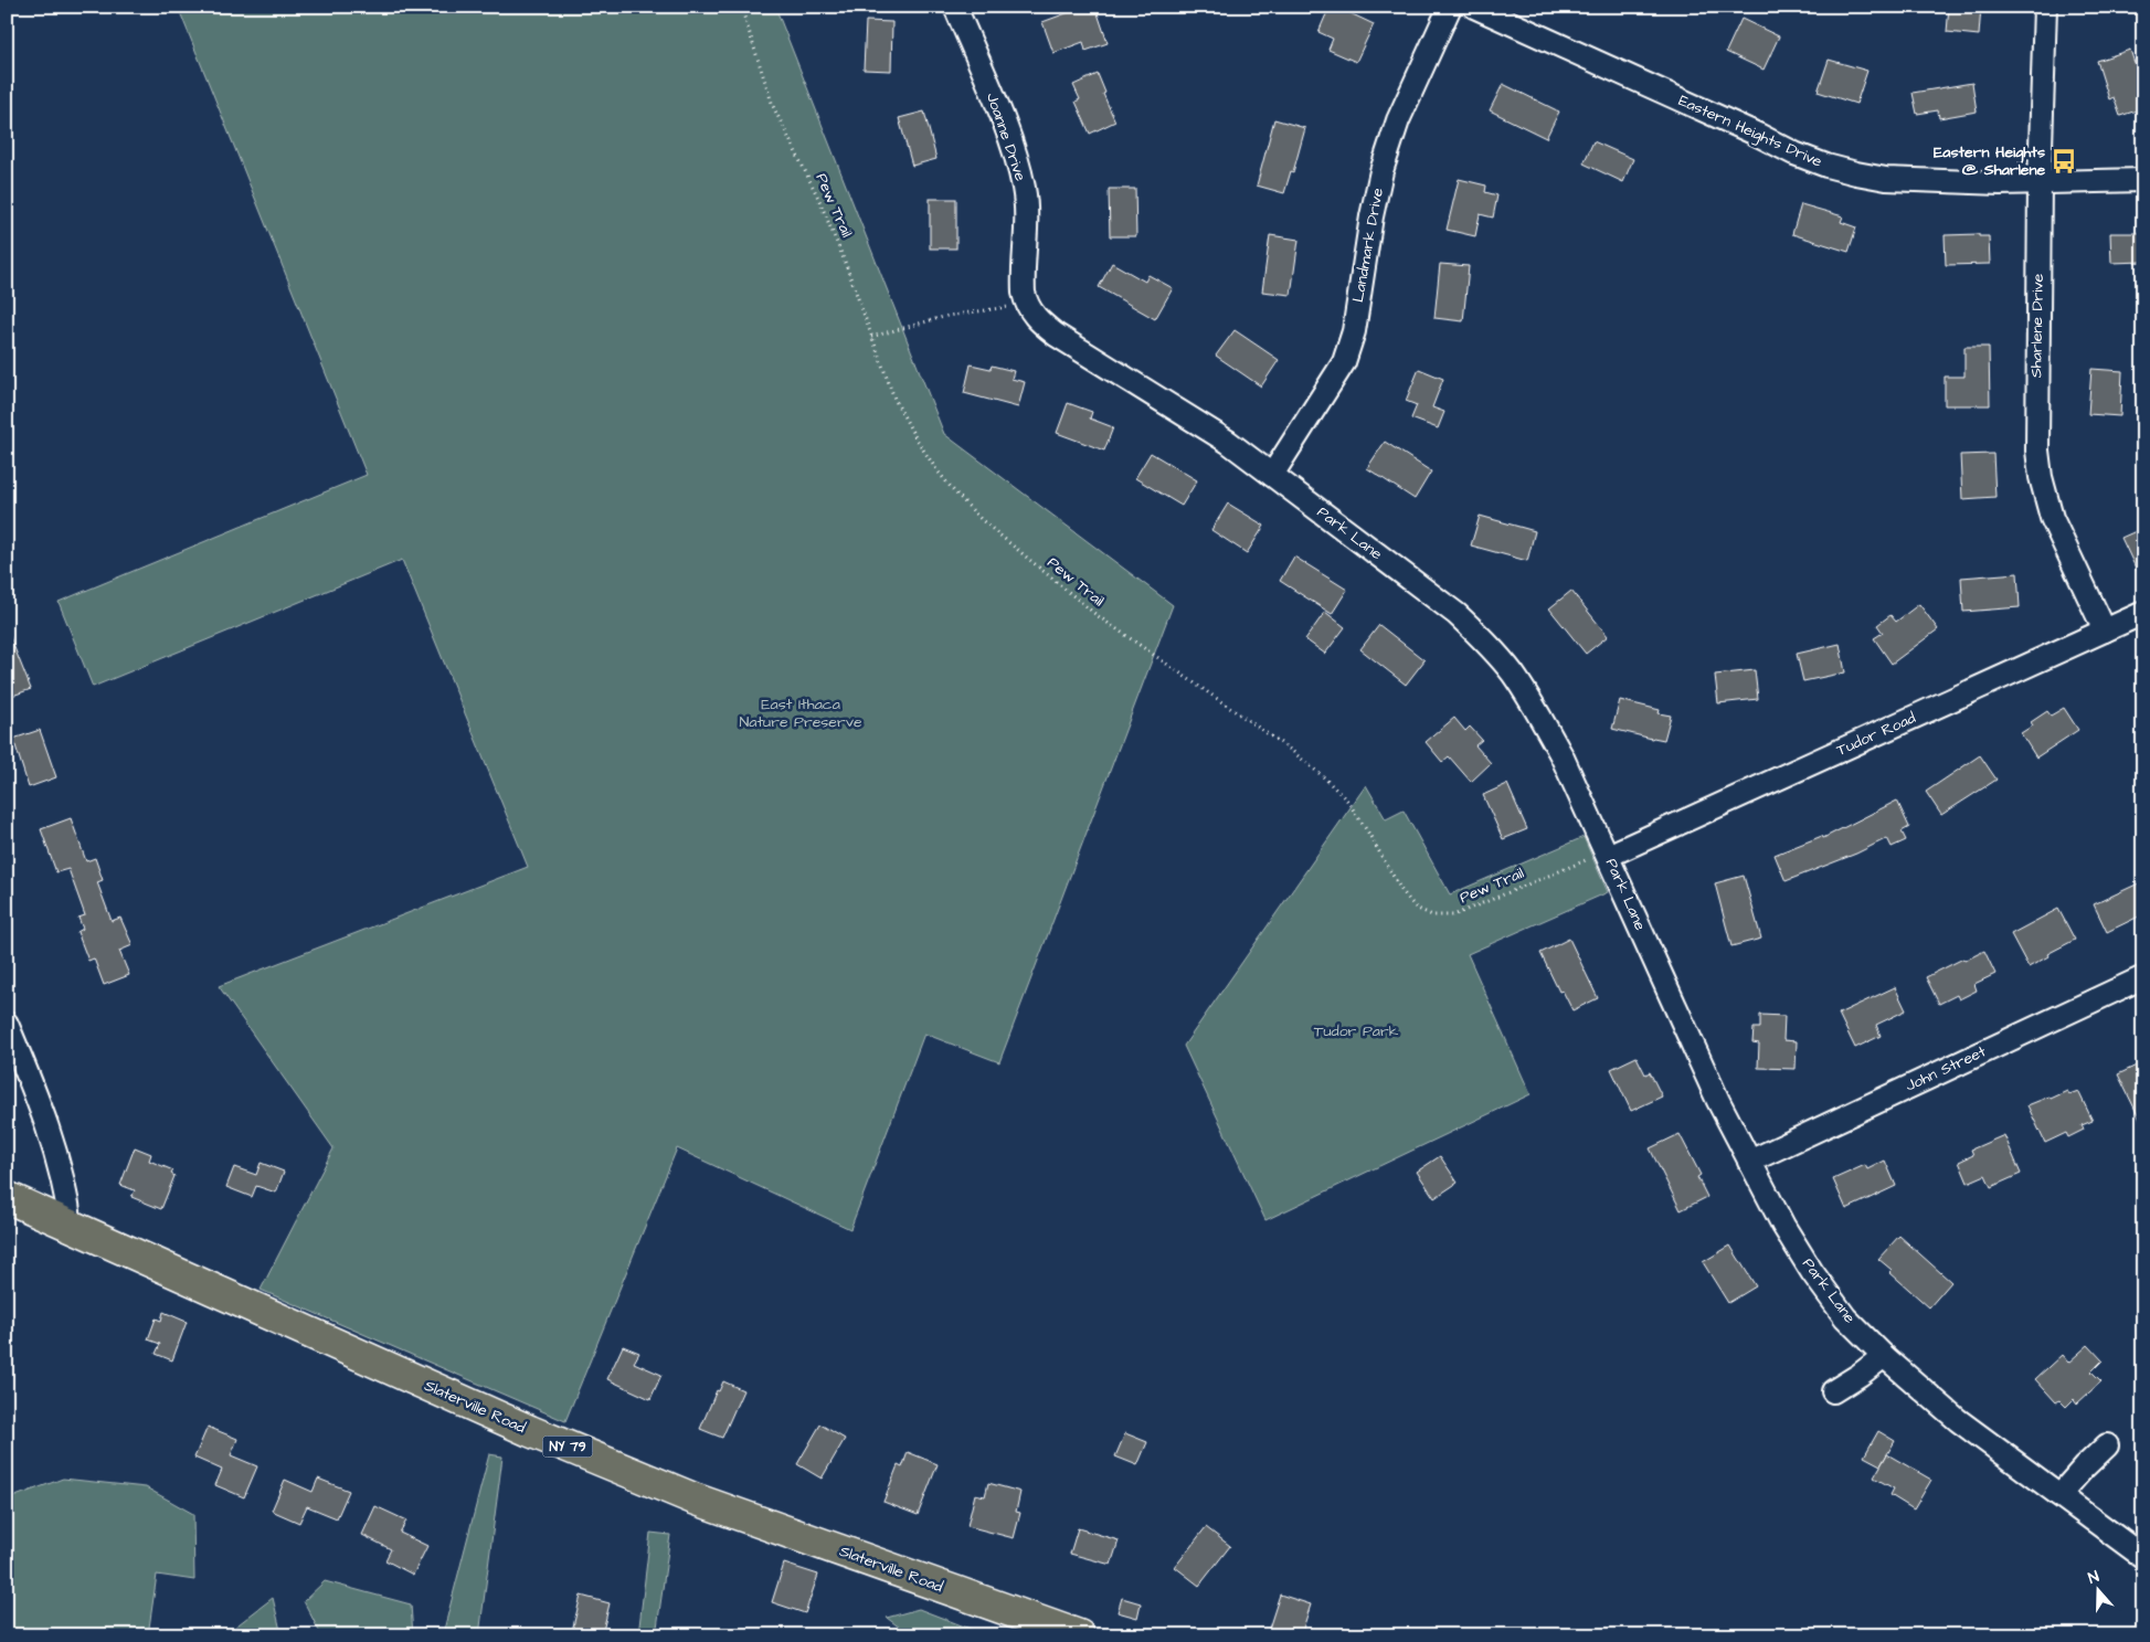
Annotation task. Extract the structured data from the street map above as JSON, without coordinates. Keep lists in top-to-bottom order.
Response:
{
  "streets": {
    "highway": ["Slaterville Road", "NY 79"],
    "street": [
      "Eastern Heights Drive",
      "Joanne Drive",
      "Landmark Drive",
      "Sharlene Drive",
      "Park Lane",
      "Tudor Road",
      "John Street"
    ],
    "path": ["Pew Trail"]
  },
  "crossings": [
    ["Eastern Heights Drive", "Sharlene Drive"],
    ["Joanne Drive", "Park Lane"],
    ["Pew Trail", "Park Lane"],
    ["Pew Trail", "Tudor Road"],
    ["Landmark Drive", "Park Lane"],
    ["Sharlene Drive", "Tudor Road"],
    ["Park Lane", "Tudor Road"],
    ["Park Lane", "John Street"]
  ],
  "parks": ["East Ithaca Nature Preserve", "Tudor Park"],
  "places": {
    "bus stop": ["Eastern Heights @ Sharlene"]
  },
  "north": "top"
}
